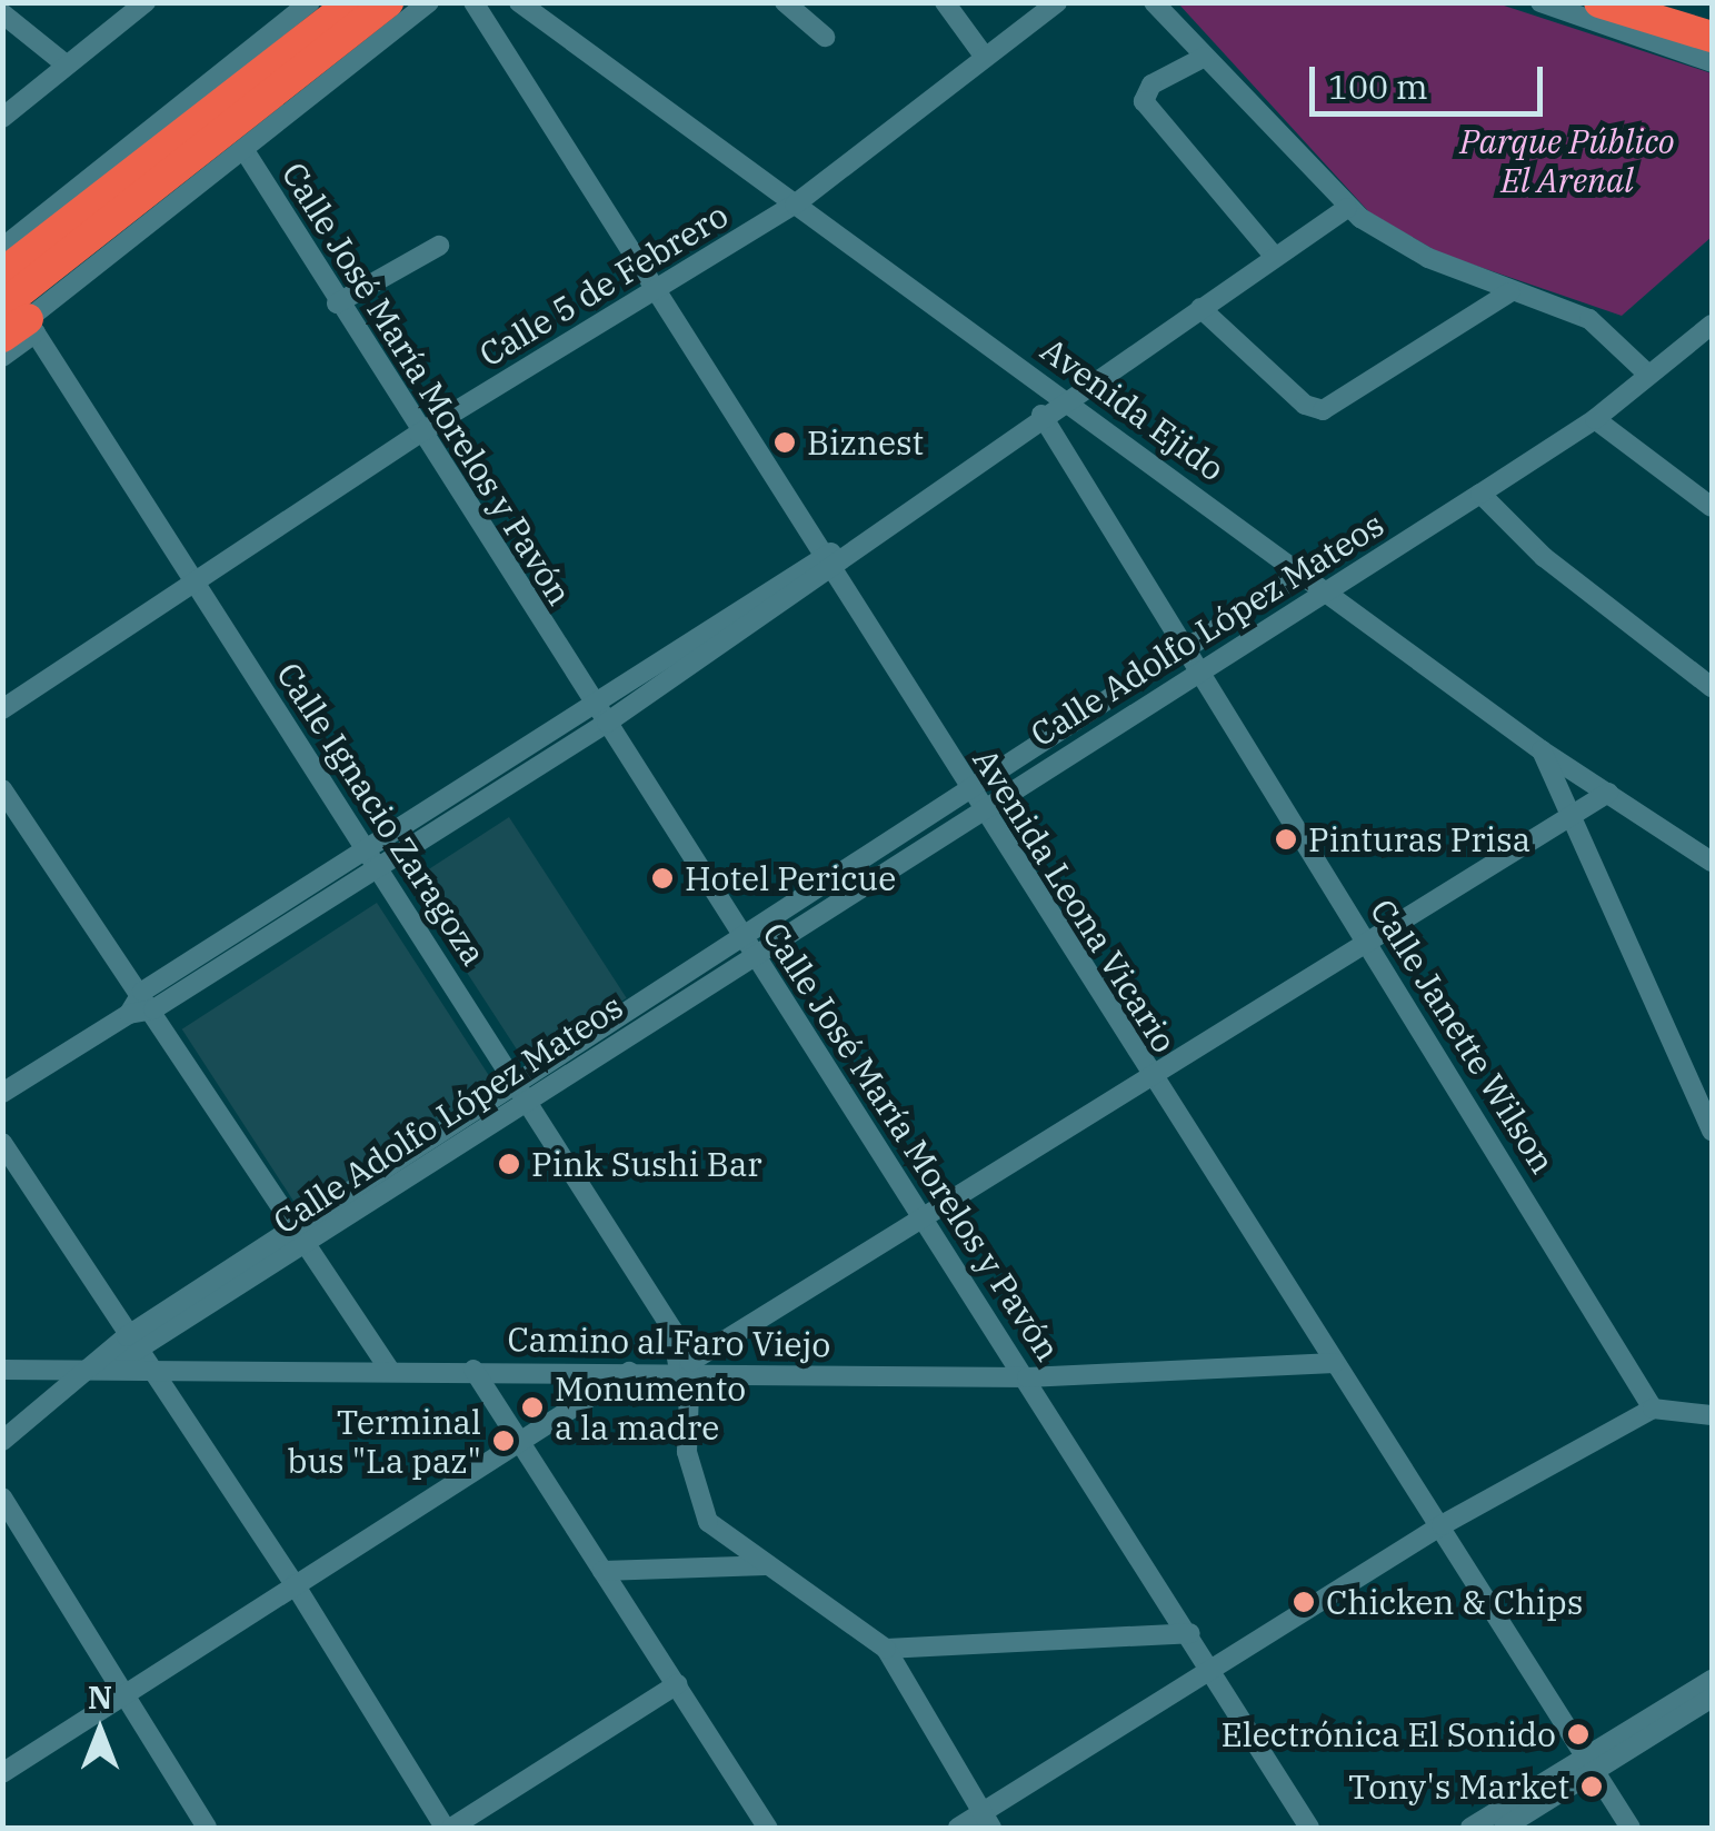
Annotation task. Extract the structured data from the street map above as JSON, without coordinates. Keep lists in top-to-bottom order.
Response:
{
  "streets": {
    "street": [
      "Calle 5 de Febrero",
      "Calle José María Morelos y Pavón",
      "Avenida Ejido",
      "Calle Adolfo López Mateos",
      "Calle Ignacio Zaragoza",
      "Avenida Leona Vicario",
      "Calle Janette Wilson",
      "Camino al Faro Viejo"
    ]
  },
  "crossings": [
    ["Calle 5 de Febrero", "Calle José María Morelos y Pavón"],
    ["Calle 5 de Febrero", "Avenida Ejido"],
    ["Calle 5 de Febrero", "Calle Ignacio Zaragoza"],
    ["Calle 5 de Febrero", "Avenida Leona Vicario"],
    ["Calle José María Morelos y Pavón", "Calle Adolfo López Mateos"],
    ["Calle José María Morelos y Pavón", "Camino al Faro Viejo"],
    ["Avenida Ejido", "Calle Adolfo López Mateos"],
    ["Calle Adolfo López Mateos", "Calle Ignacio Zaragoza"],
    ["Calle Adolfo López Mateos", "Avenida Leona Vicario"],
    ["Calle Adolfo López Mateos", "Calle Janette Wilson"],
    ["Calle Adolfo López Mateos", "Camino al Faro Viejo"],
    ["Calle Ignacio Zaragoza", "Camino al Faro Viejo"],
    ["Avenida Leona Vicario", "Camino al Faro Viejo"]
  ],
  "parks": ["Parque Público El Arenal"],
  "places": [
    "Biznest",
    "Pinturas Prisa",
    "Hotel Pericue",
    "Pink Sushi Bar",
    "Monumento a la madre",
    "Terminal bus \"La paz\"",
    "Chicken & Chips",
    "Electrónica El Sonido",
    "Tony's Market"
  ],
  "scale_bar": "100 m",
  "north": "top"
}
